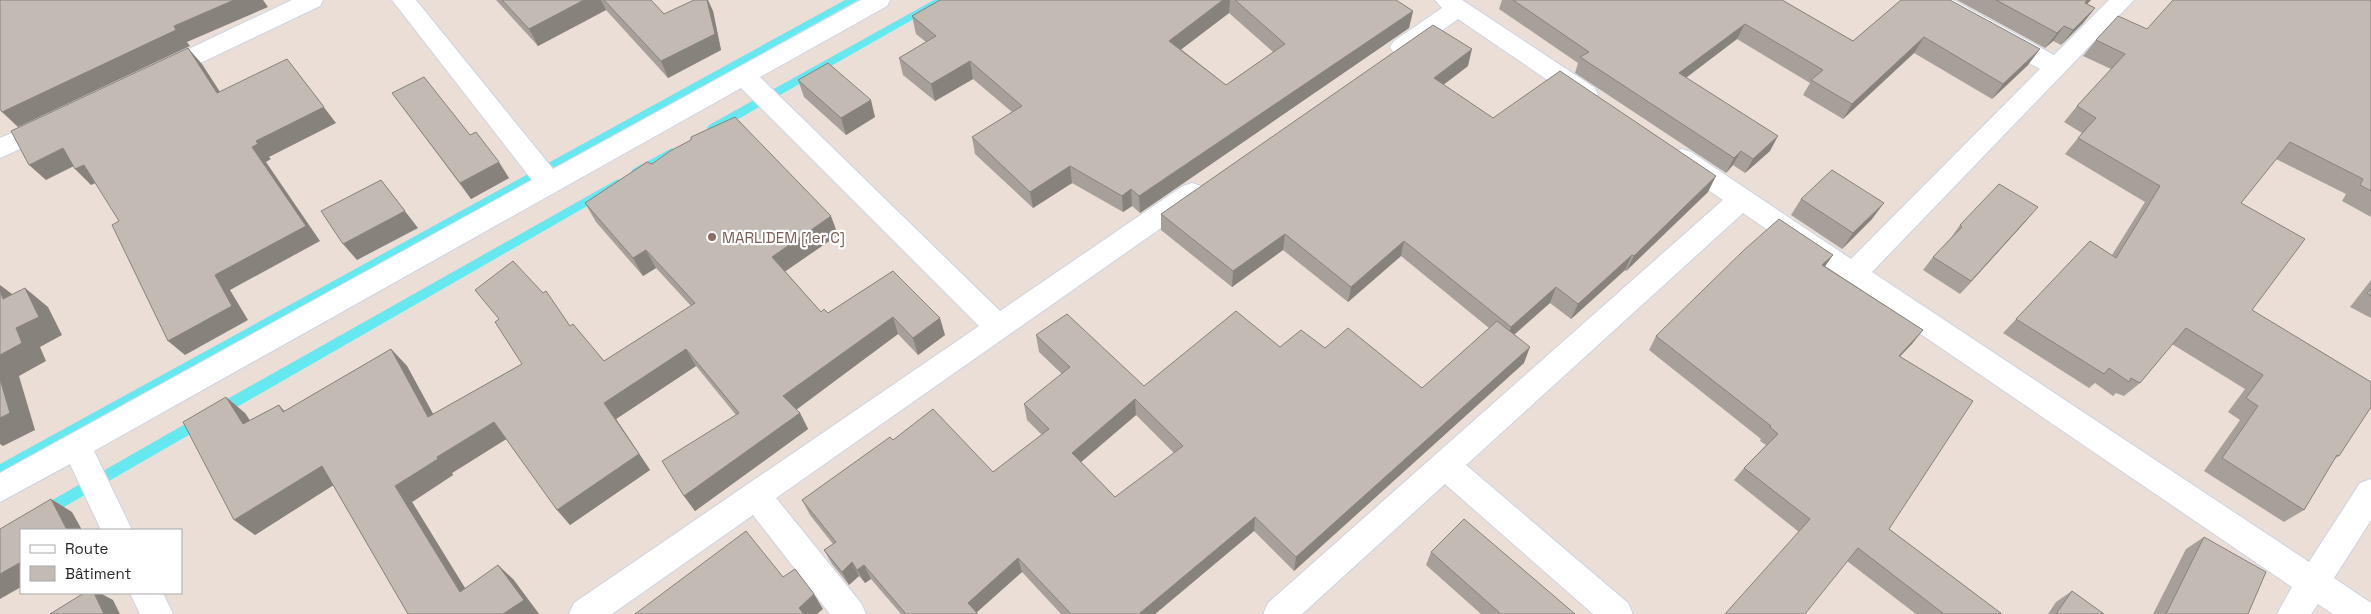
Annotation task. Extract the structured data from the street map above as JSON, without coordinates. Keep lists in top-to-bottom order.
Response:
{
  "places": ["MARLIDEM [1er C]"],
  "legend": ["Route", "Bâtiment"]
}
